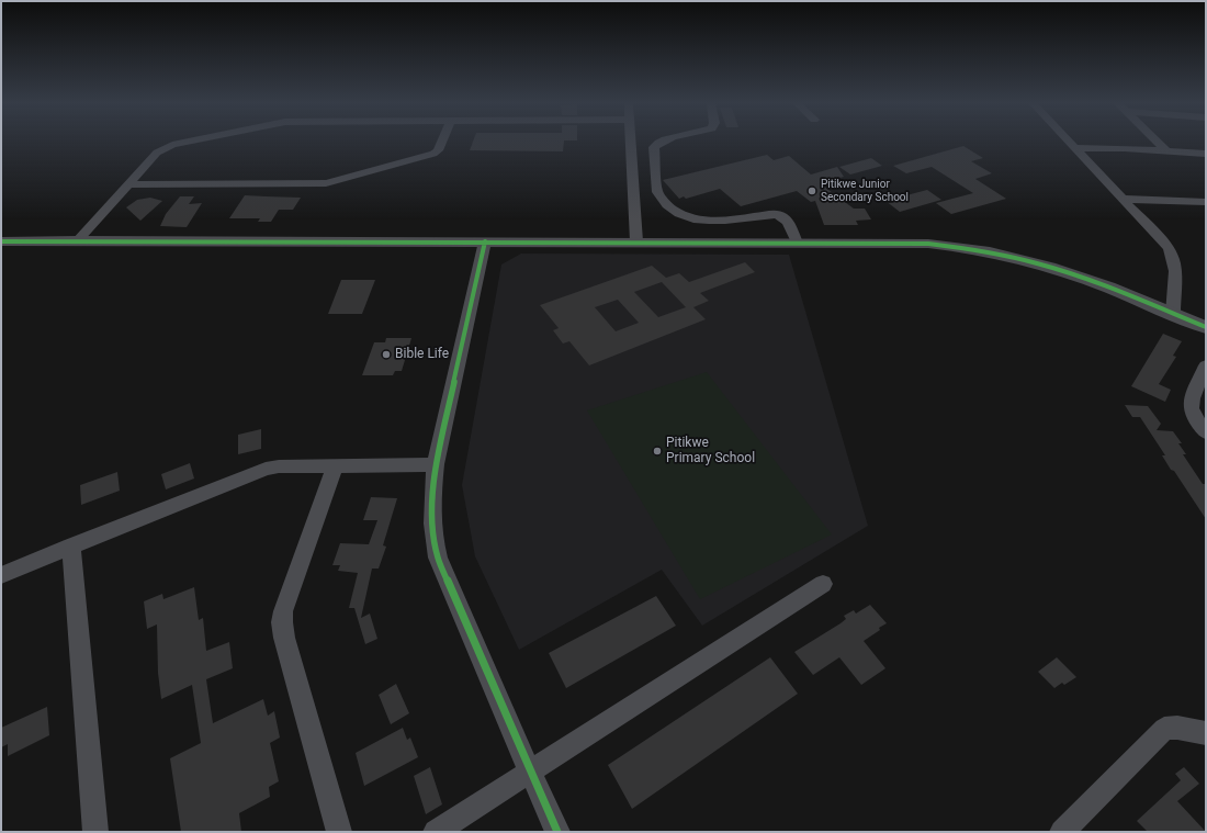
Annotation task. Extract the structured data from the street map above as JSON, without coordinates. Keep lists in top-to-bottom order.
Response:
{
  "places": ["Pitikwe Junior Secondary School", "Bible Life", "Pitikwe Primary School"]
}
